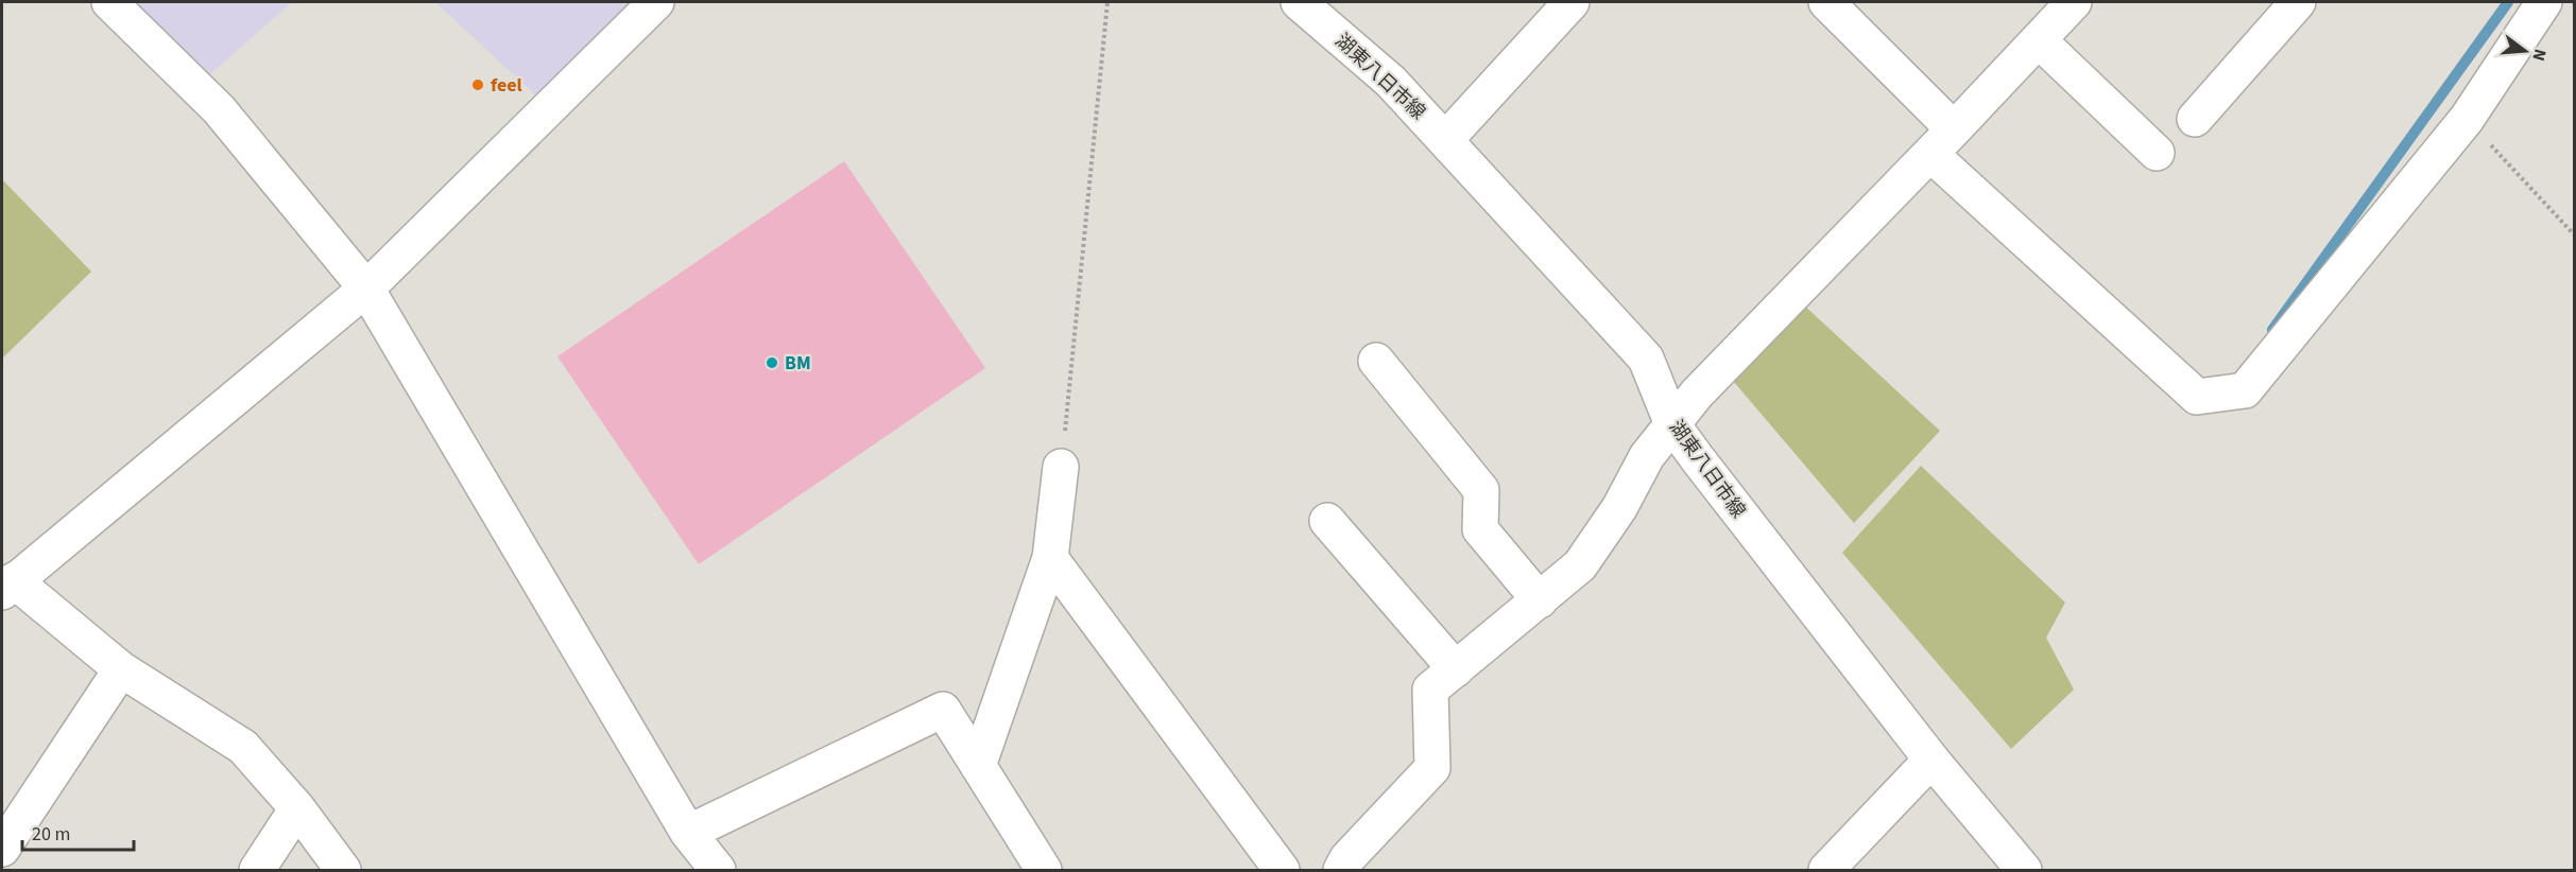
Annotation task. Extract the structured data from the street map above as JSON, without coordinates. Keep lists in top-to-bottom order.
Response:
{
  "streets": {
    "street": ["湖東八日市線"]
  },
  "places": ["feel", "BM"],
  "scale_bar": "20 m",
  "north": "right"
}
